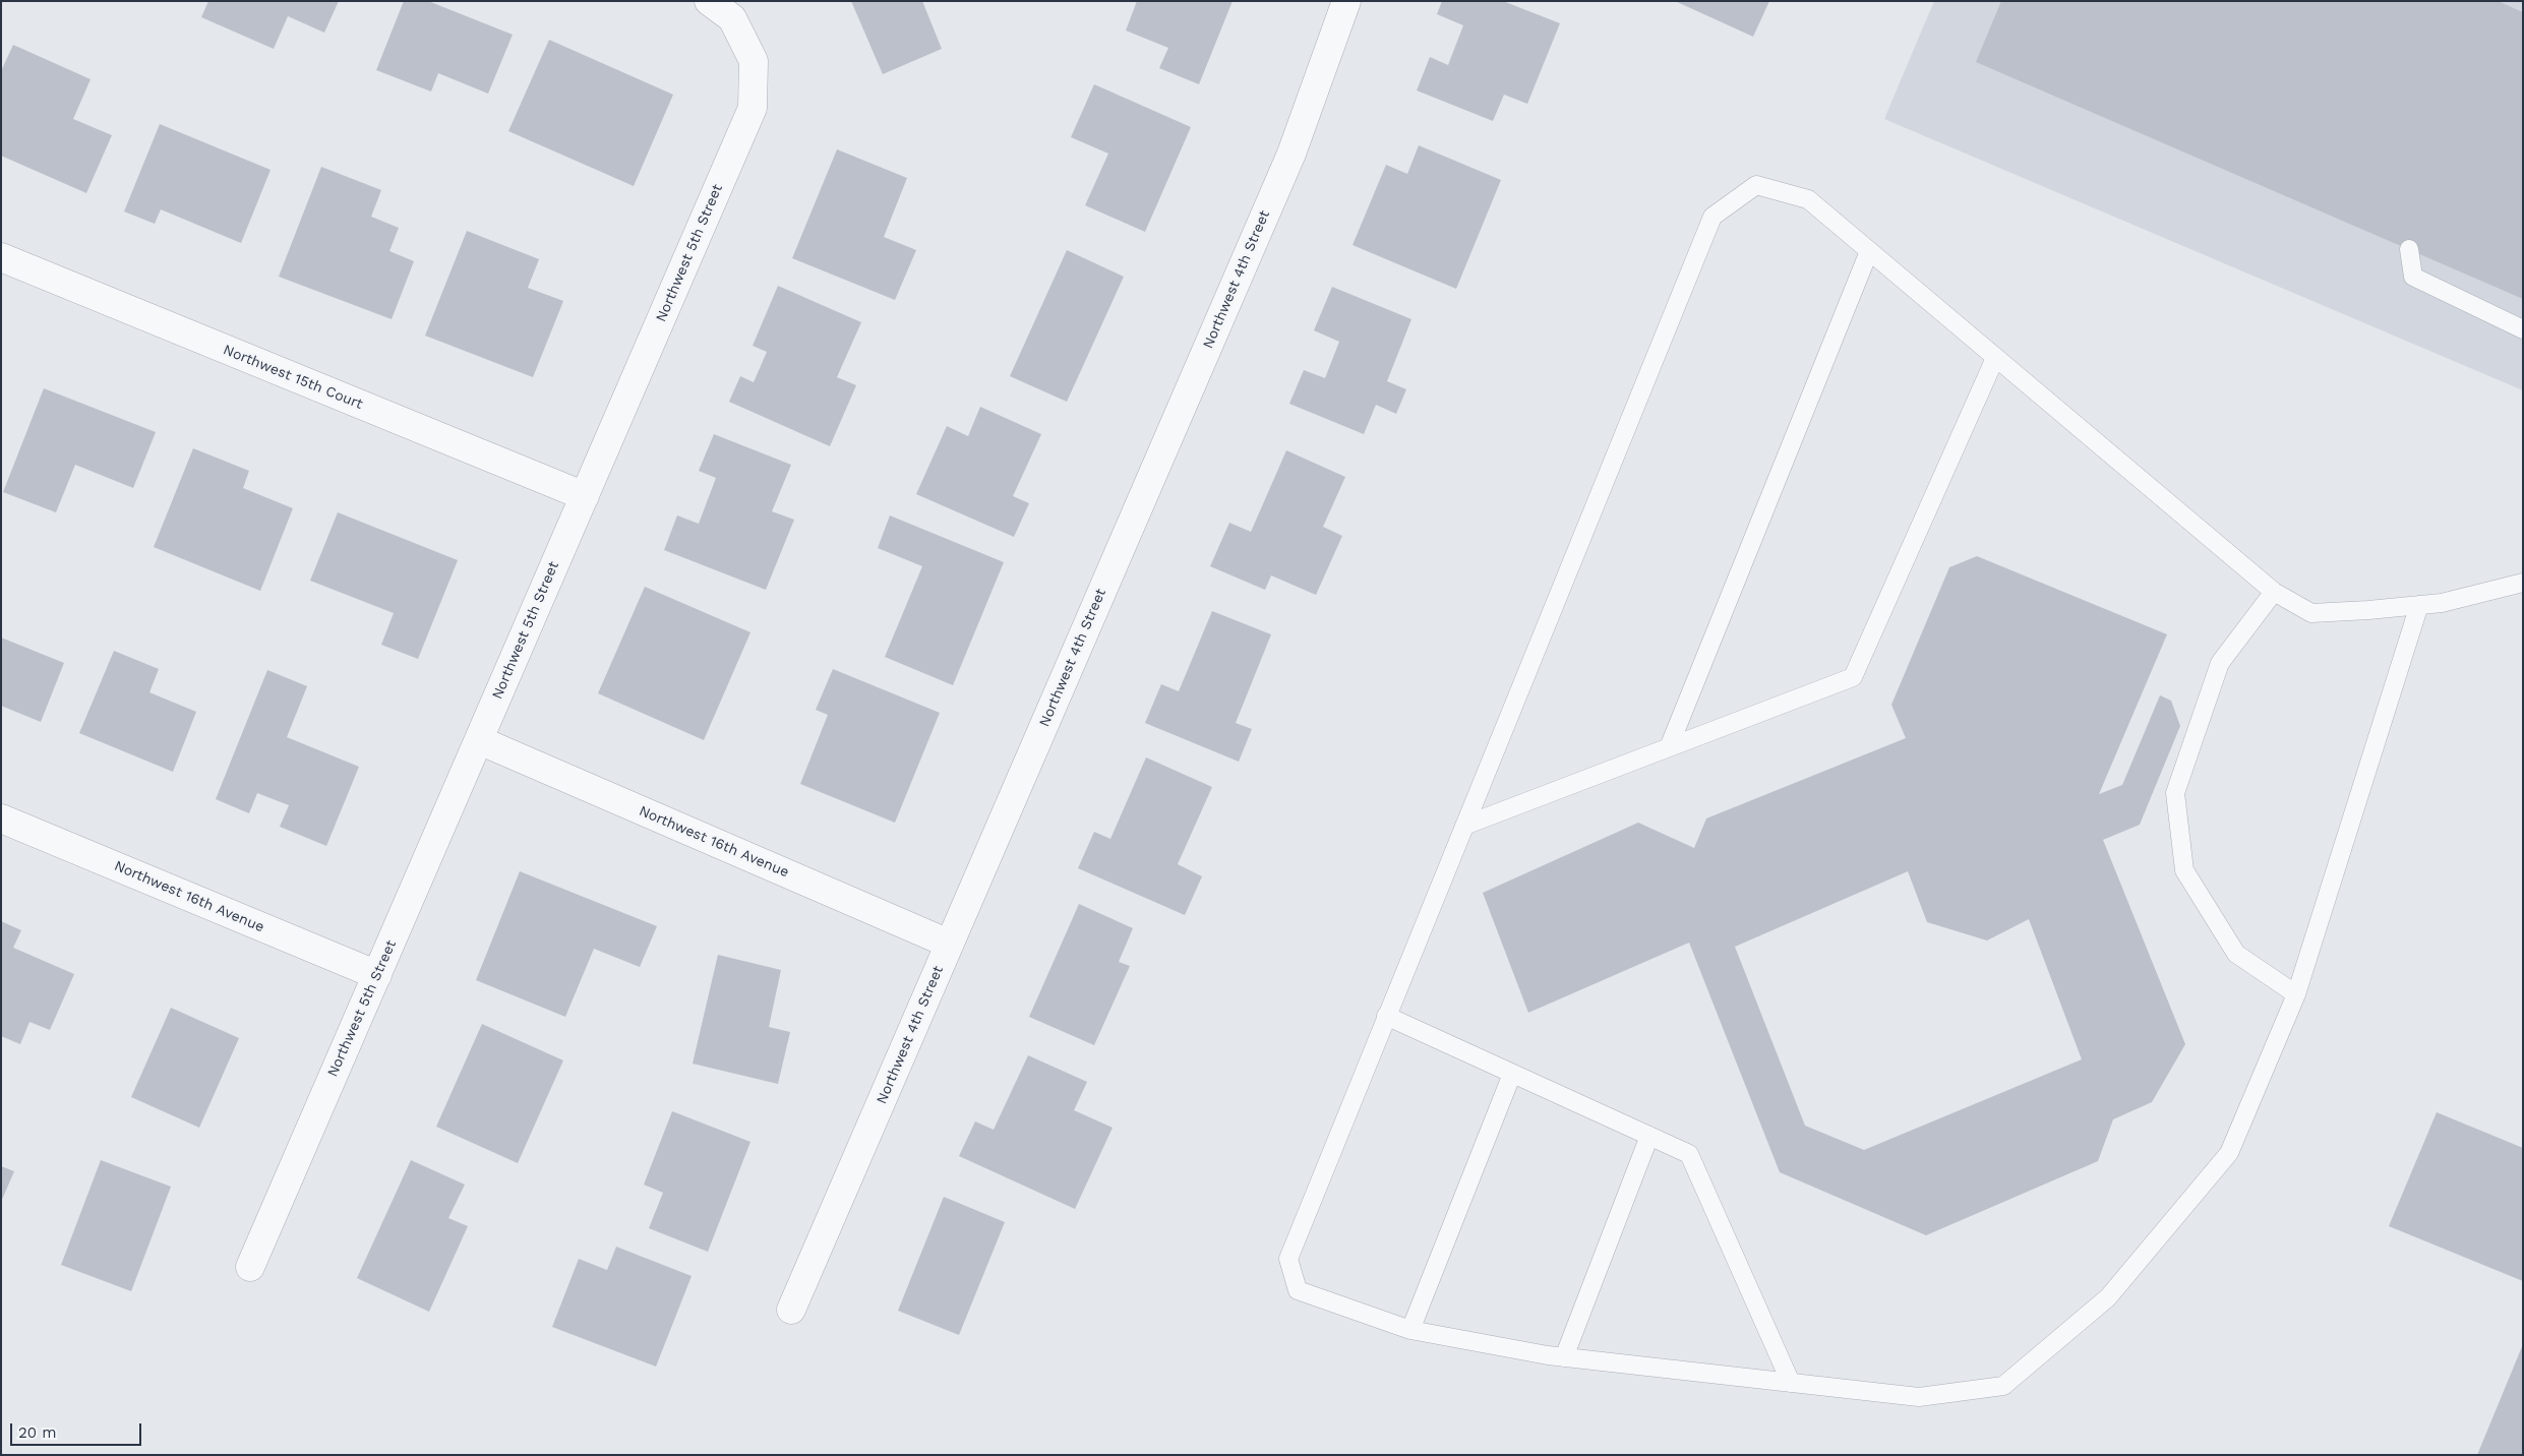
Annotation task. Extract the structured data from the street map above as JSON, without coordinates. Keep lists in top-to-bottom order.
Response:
{
  "streets": {
    "street": [
      "Northwest 5th Street",
      "Northwest 4th Street",
      "Northwest 15th Court",
      "Northwest 16th Avenue"
    ]
  },
  "crossings": [
    ["Northwest 5th Street", "Northwest 15th Court"],
    ["Northwest 5th Street", "Northwest 16th Avenue"],
    ["Northwest 4th Street", "Northwest 16th Avenue"]
  ],
  "scale_bar": "20 m"
}
